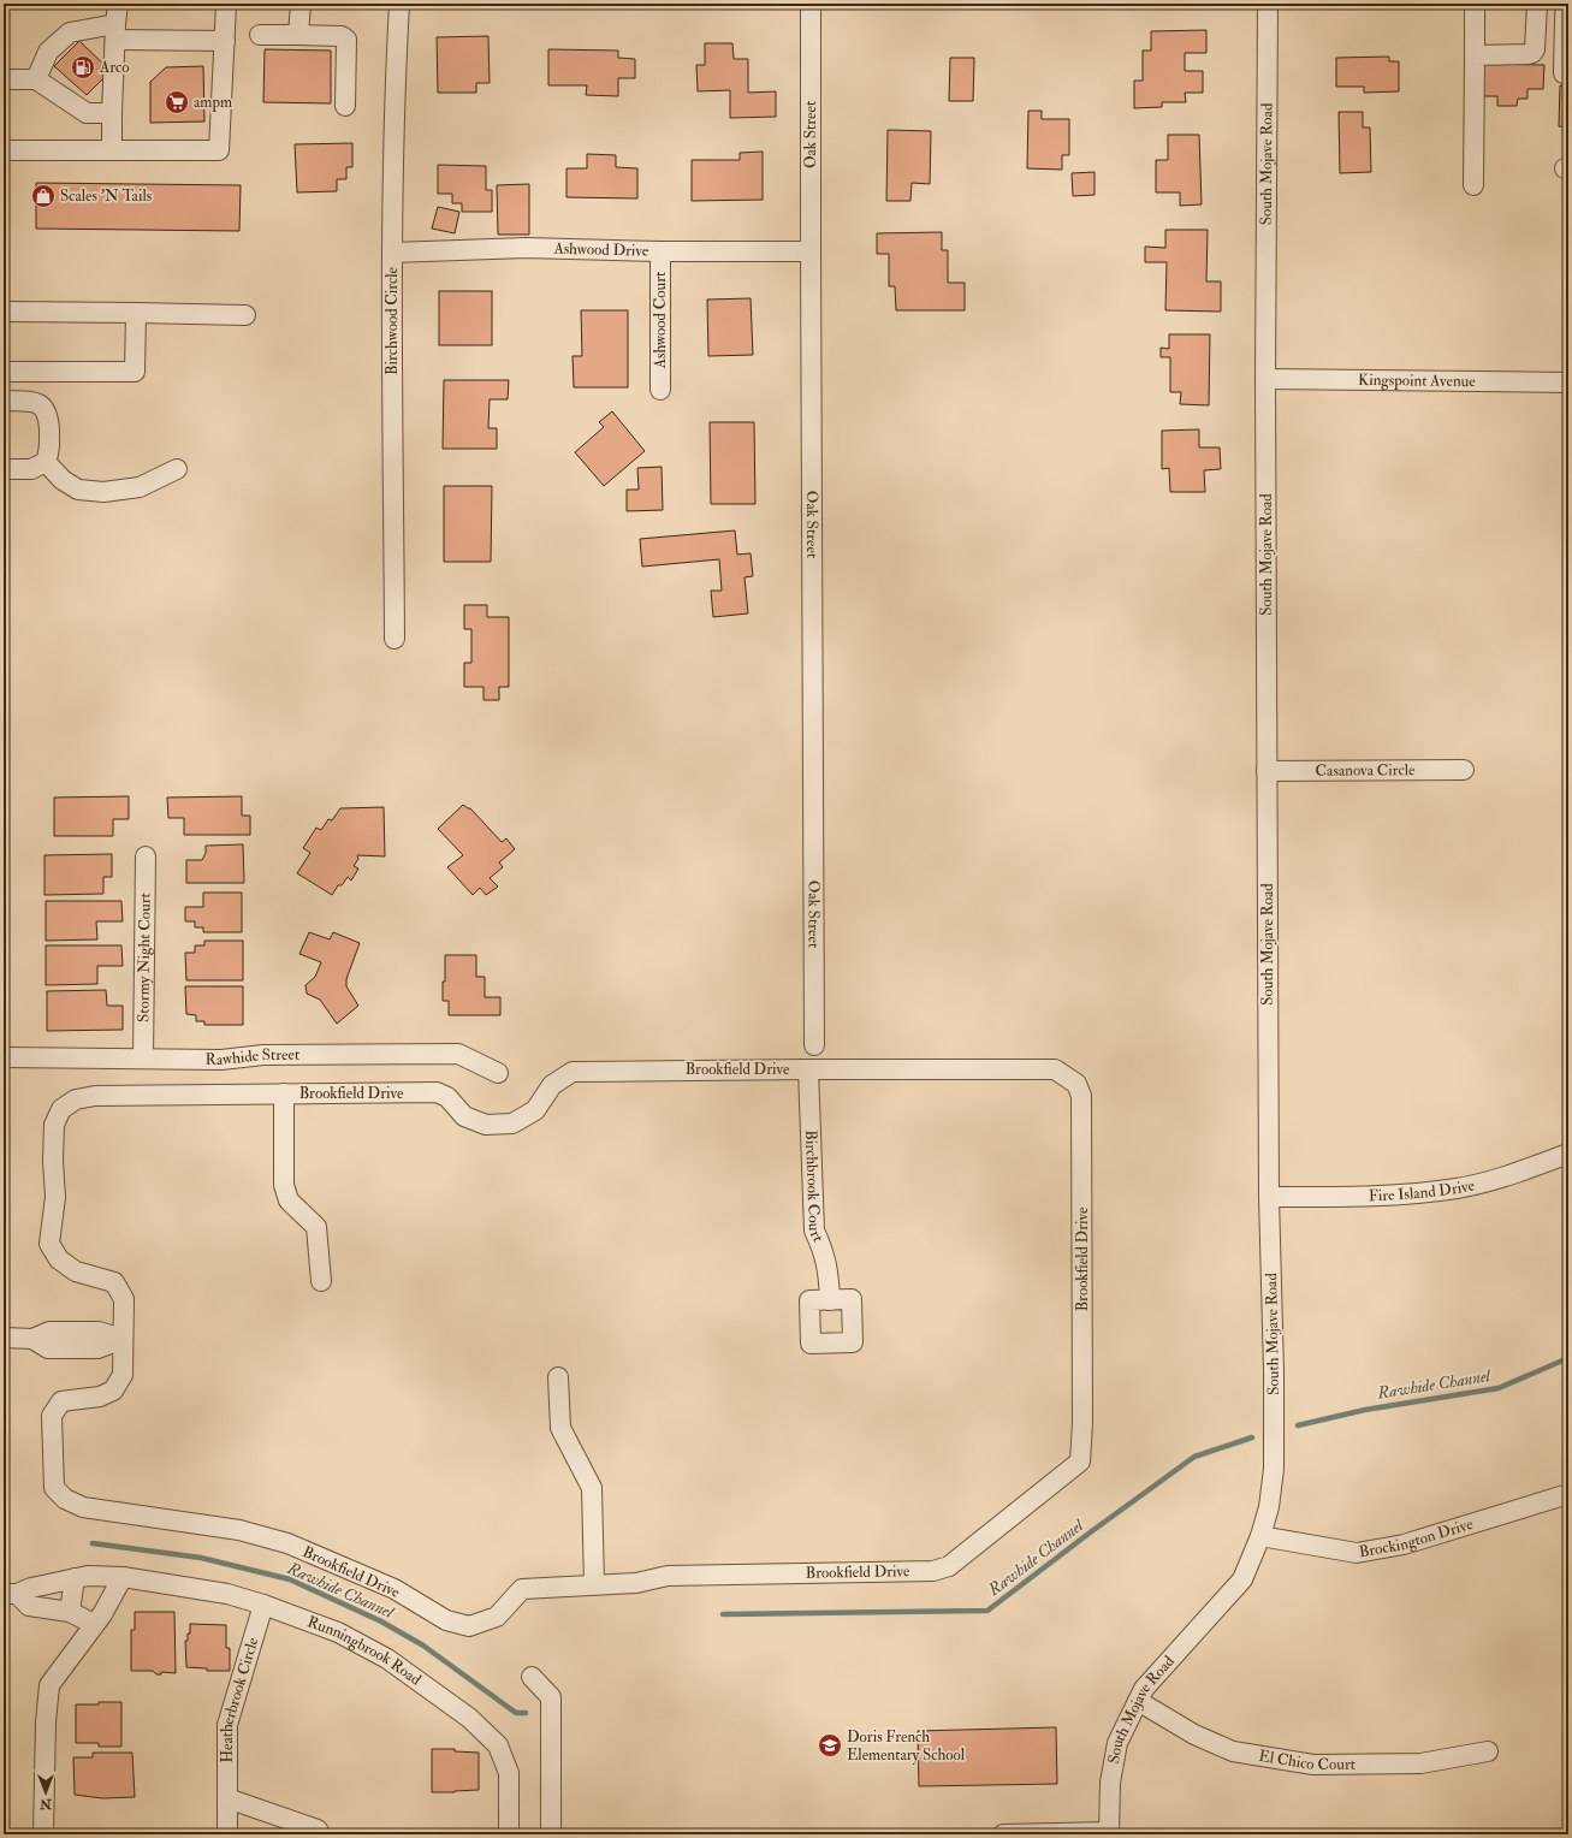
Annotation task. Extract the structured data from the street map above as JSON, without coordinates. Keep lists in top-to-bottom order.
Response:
{
  "streets": {
    "street": [
      "Oak Street",
      "South Mojave Road",
      "Ashwood Drive",
      "Ashwood Court",
      "Birchwood Circle",
      "Kingspoint Avenue",
      "Casanova Circle",
      "Stormy Night Court",
      "Rawhide Street",
      "Brookfield Drive",
      "Birchbrook Court",
      "Fire Island Drive",
      "Brockington Drive",
      "Runningbrook Road",
      "Heatherbrook Circle",
      "El Chico Court"
    ]
  },
  "crossings": [
    ["Oak Street", "Ashwood Drive"],
    ["South Mojave Road", "Kingspoint Avenue"],
    ["South Mojave Road", "Casanova Circle"],
    ["South Mojave Road", "Fire Island Drive"],
    ["South Mojave Road", "Brockington Drive"],
    ["South Mojave Road", "El Chico Court"],
    ["Ashwood Drive", "Ashwood Court"],
    ["Ashwood Drive", "Birchwood Circle"],
    ["Stormy Night Court", "Rawhide Street"],
    ["Brookfield Drive", "Birchbrook Court"],
    ["Runningbrook Road", "Heatherbrook Circle"]
  ],
  "water": ["Rawhide Channel"],
  "places": {
    "fuel station": ["Arco"],
    "supermarket": ["ampm"],
    "shop": ["Scales 'N Tails"],
    "school or university": ["Doris French Elementary School"]
  },
  "north": "bottom"
}
